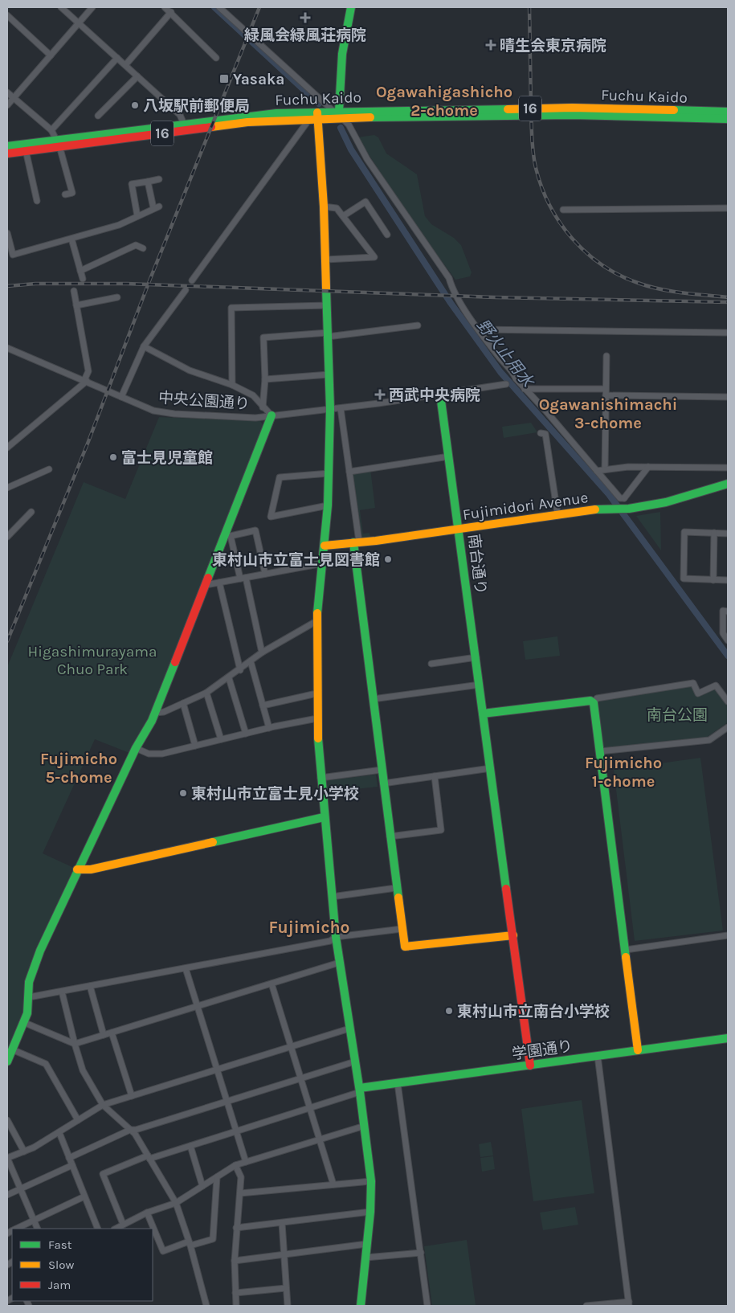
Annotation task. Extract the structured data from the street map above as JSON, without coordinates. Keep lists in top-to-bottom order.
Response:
{
  "streets": {
    "street": [
      "Fuchu Kaido",
      "16",
      "中央公園通り",
      "Fujimidori Avenue",
      "南台通り",
      "学園通り"
    ]
  },
  "crossings": [
    ["中央公園通り", "南台通り"],
    ["Fujimidori Avenue", "南台通り"],
    ["南台通り", "学園通り"]
  ],
  "districts": [
    "Ogawahigashicho 2-chome",
    "Ogawanishimachi 3-chome",
    "Fujimicho 5-chome",
    "Fujimicho 1-chome",
    "Fujimicho"
  ],
  "water": ["野火止用水"],
  "parks": ["Higashimurayama Chuo Park", "南台公園"],
  "places": {
    "health": ["緑風会緑風荘病院", "晴生会東京病院", "西武中央病院"],
    "transit": ["Yasaka"],
    "other": [
      "八坂駅前郵便局",
      "富士見児童館",
      "東村山市立富士見図書館",
      "東村山市立富士見小学校",
      "東村山市立南台小学校"
    ]
  },
  "legend": ["Fast", "Slow", "Jam"]
}
